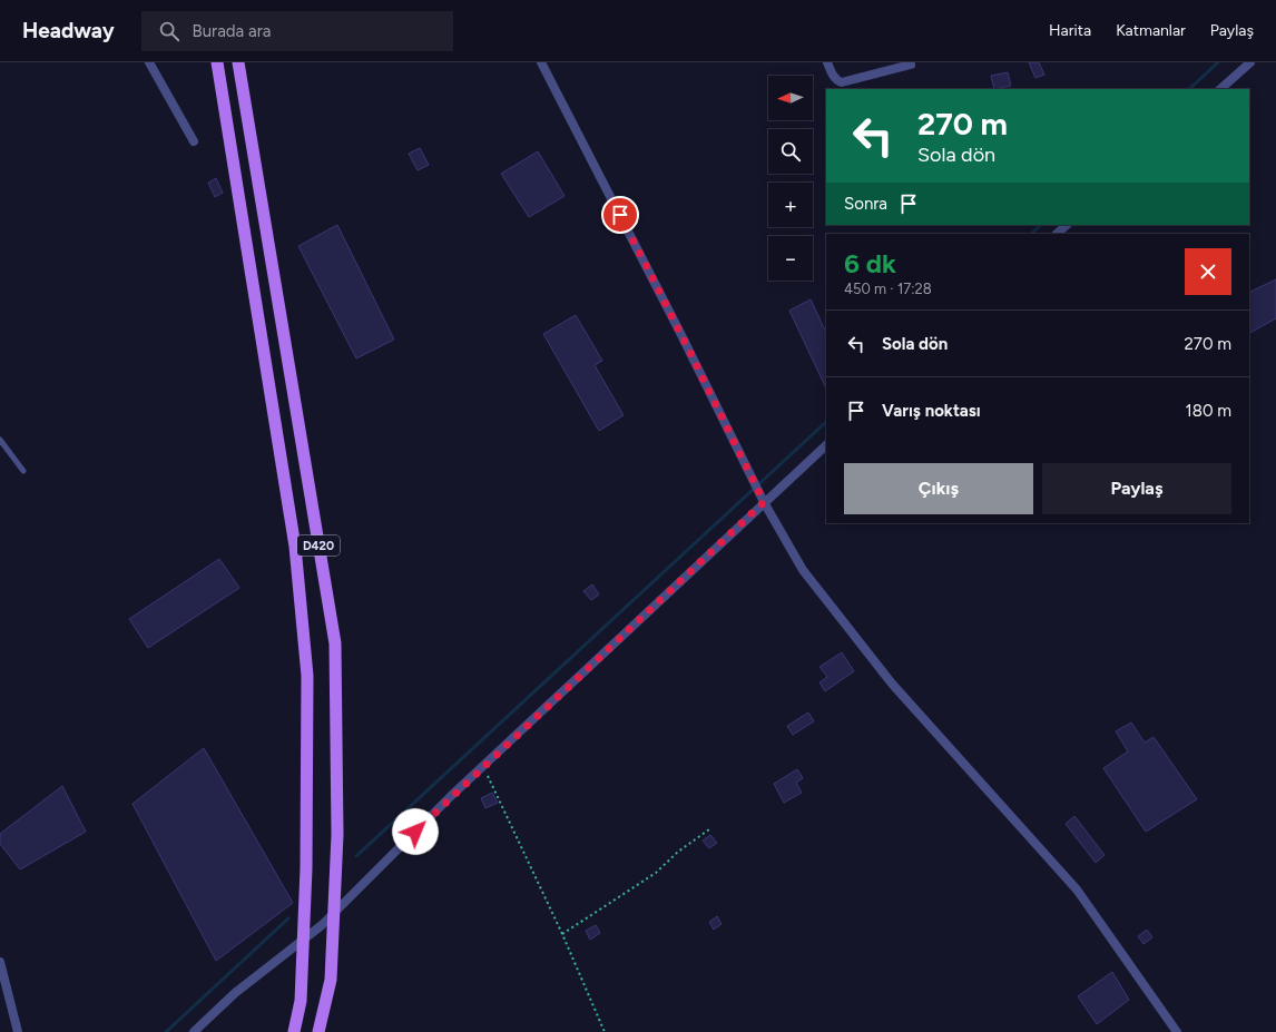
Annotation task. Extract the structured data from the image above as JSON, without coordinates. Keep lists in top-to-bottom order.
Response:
{
  "streets": {
    "main road": ["D420"]
  },
  "north": "left",
  "page": {
    "header": "Headway",
    "search": "Burada ara",
    "nav": ["Harita", "Katmanlar", "Paylaş"],
    "map_buttons": ["+", "−"],
    "turn": ["270 m", "Sola dön"],
    "then": "Sonra",
    "heading": ["6 dk", "450 m · 17:28"],
    "list": [
      {
        "name": "Sola dön",
        "value": "270 m"
      },
      {
        "name": "Varış noktası",
        "value": "180 m"
      }
    ],
    "buttons": ["Çıkış", "Paylaş"]
  }
}
